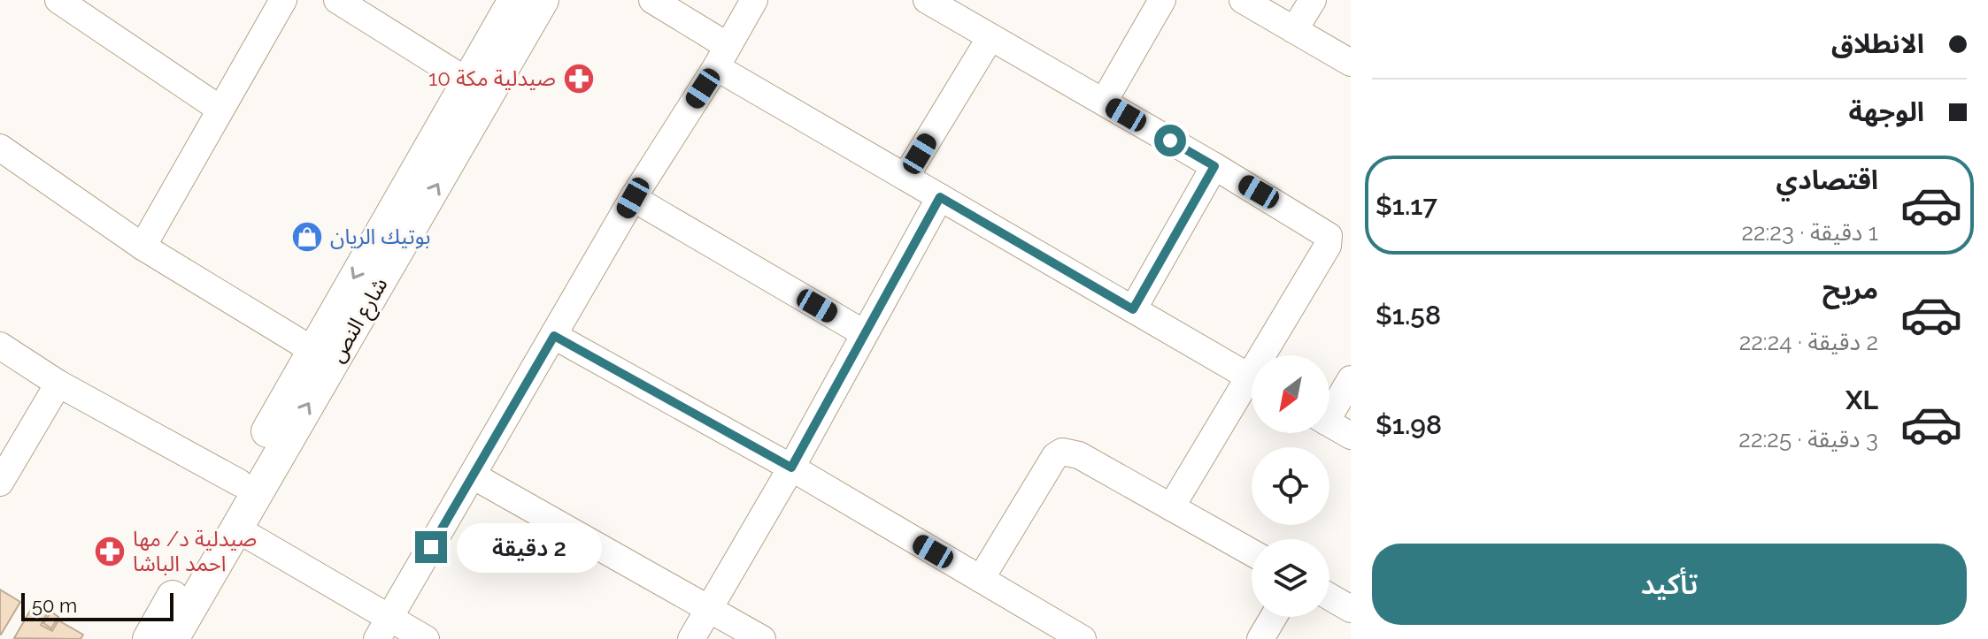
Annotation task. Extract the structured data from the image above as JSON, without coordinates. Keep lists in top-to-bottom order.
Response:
{
  "streets": {
    "main road": ["شارع النص"]
  },
  "places": {
    "pharmacy": ["صيدلية مكة 10", "صيدلية د/ مها احمد الباشا"],
    "shop": ["بوتيك الريان"]
  },
  "scale_bar": "50 m",
  "north": "bottom left",
  "page": {
    "banner": ["الانطلاق", "الوجهة"],
    "list": [
      {
        "name": "اقتصادي",
        "note": "1 دقيقة · 22:23",
        "value": "$1.17"
      },
      {
        "name": "مريح",
        "note": "2 دقيقة · 22:24",
        "value": "$1.58"
      },
      {
        "name": "XL",
        "note": "3 دقيقة · 22:25",
        "value": "$1.98"
      }
    ],
    "bubble": "2 دقيقة",
    "buttons": "تأكيد",
    "scale": "50 m"
  }
}
